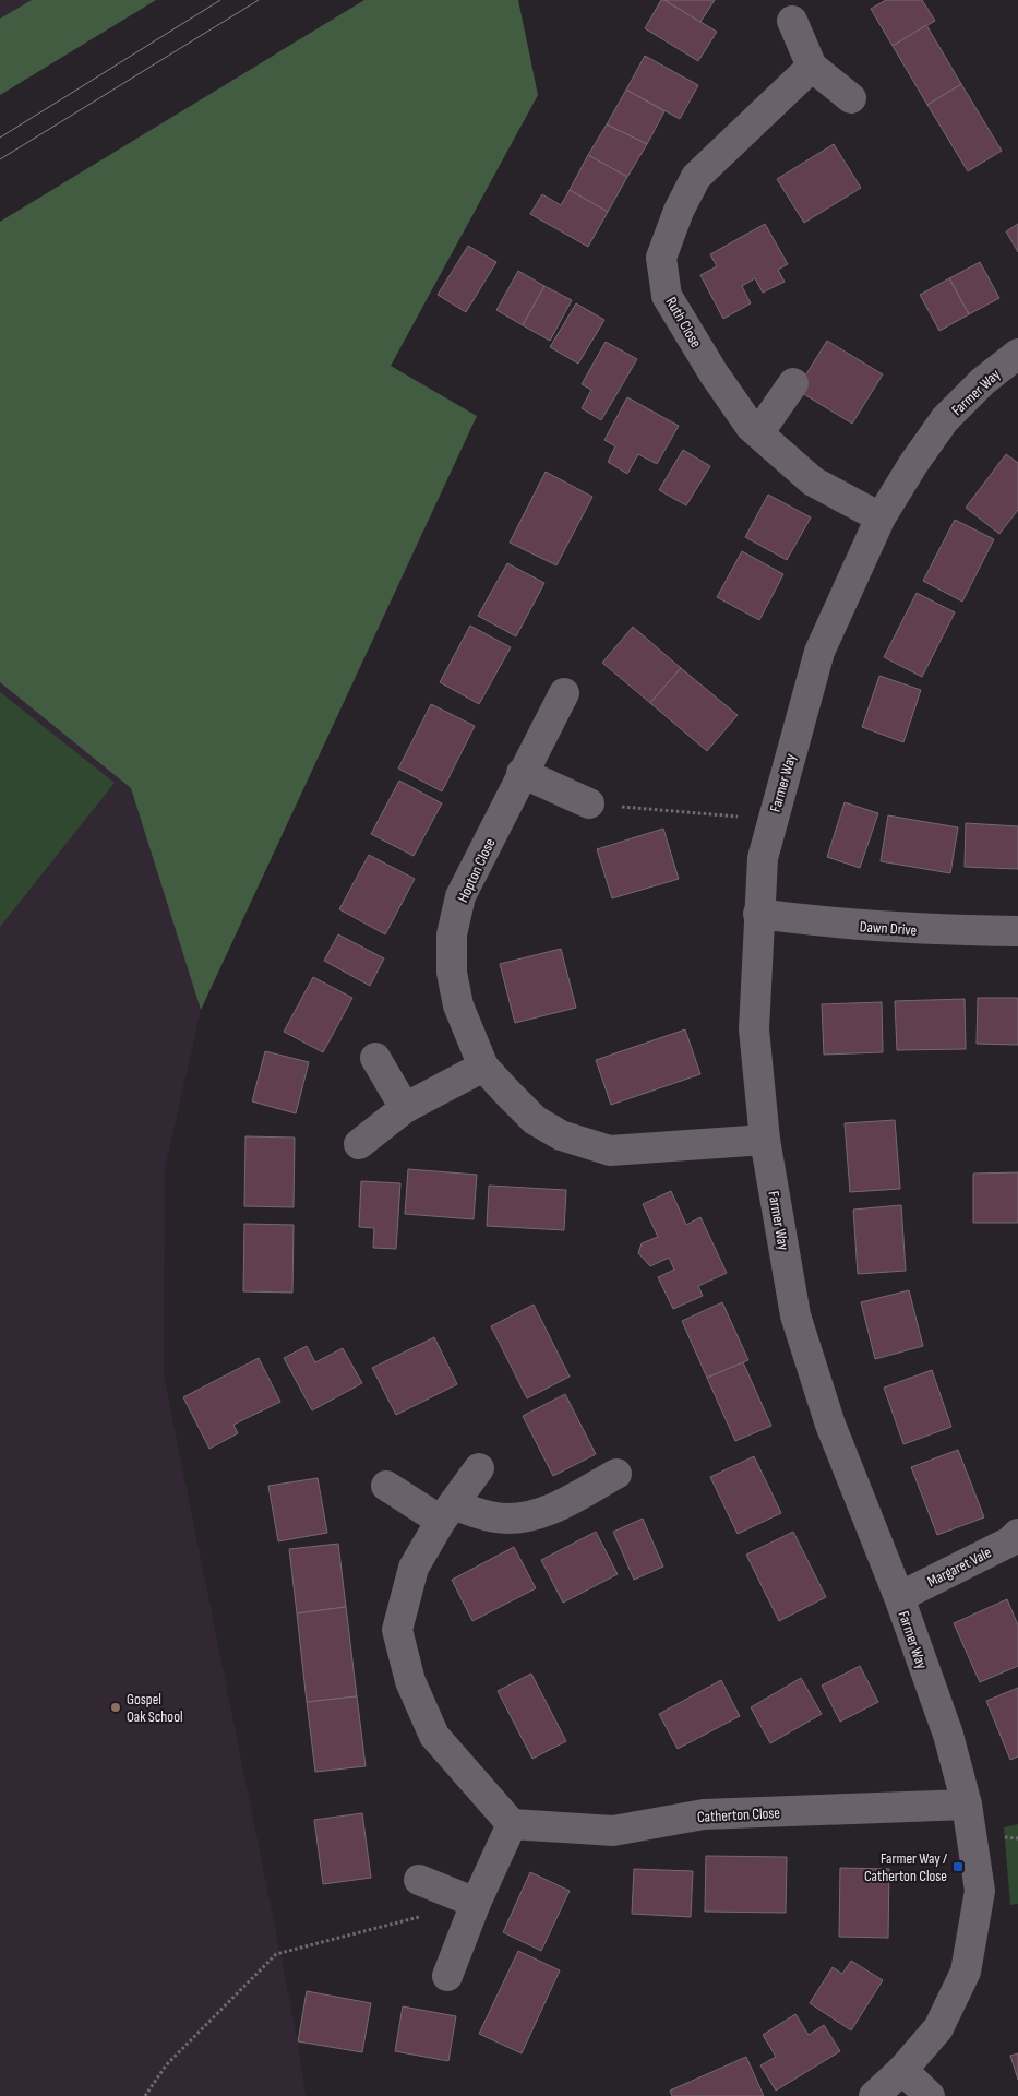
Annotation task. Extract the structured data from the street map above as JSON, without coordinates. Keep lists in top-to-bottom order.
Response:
{
  "streets": {
    "street": [
      "Ruth Close",
      "Farmer Way",
      "Hopton Close",
      "Dawn Drive",
      "Margaret Vale",
      "Catherton Close"
    ]
  },
  "crossings": [
    ["Ruth Close", "Farmer Way"],
    ["Farmer Way", "Hopton Close"],
    ["Farmer Way", "Dawn Drive"],
    ["Farmer Way", "Margaret Vale"],
    ["Farmer Way", "Catherton Close"]
  ],
  "places": {
    "other": ["Gospel Oak School"],
    "transit": ["Farmer Way / Catherton Close"]
  }
}
